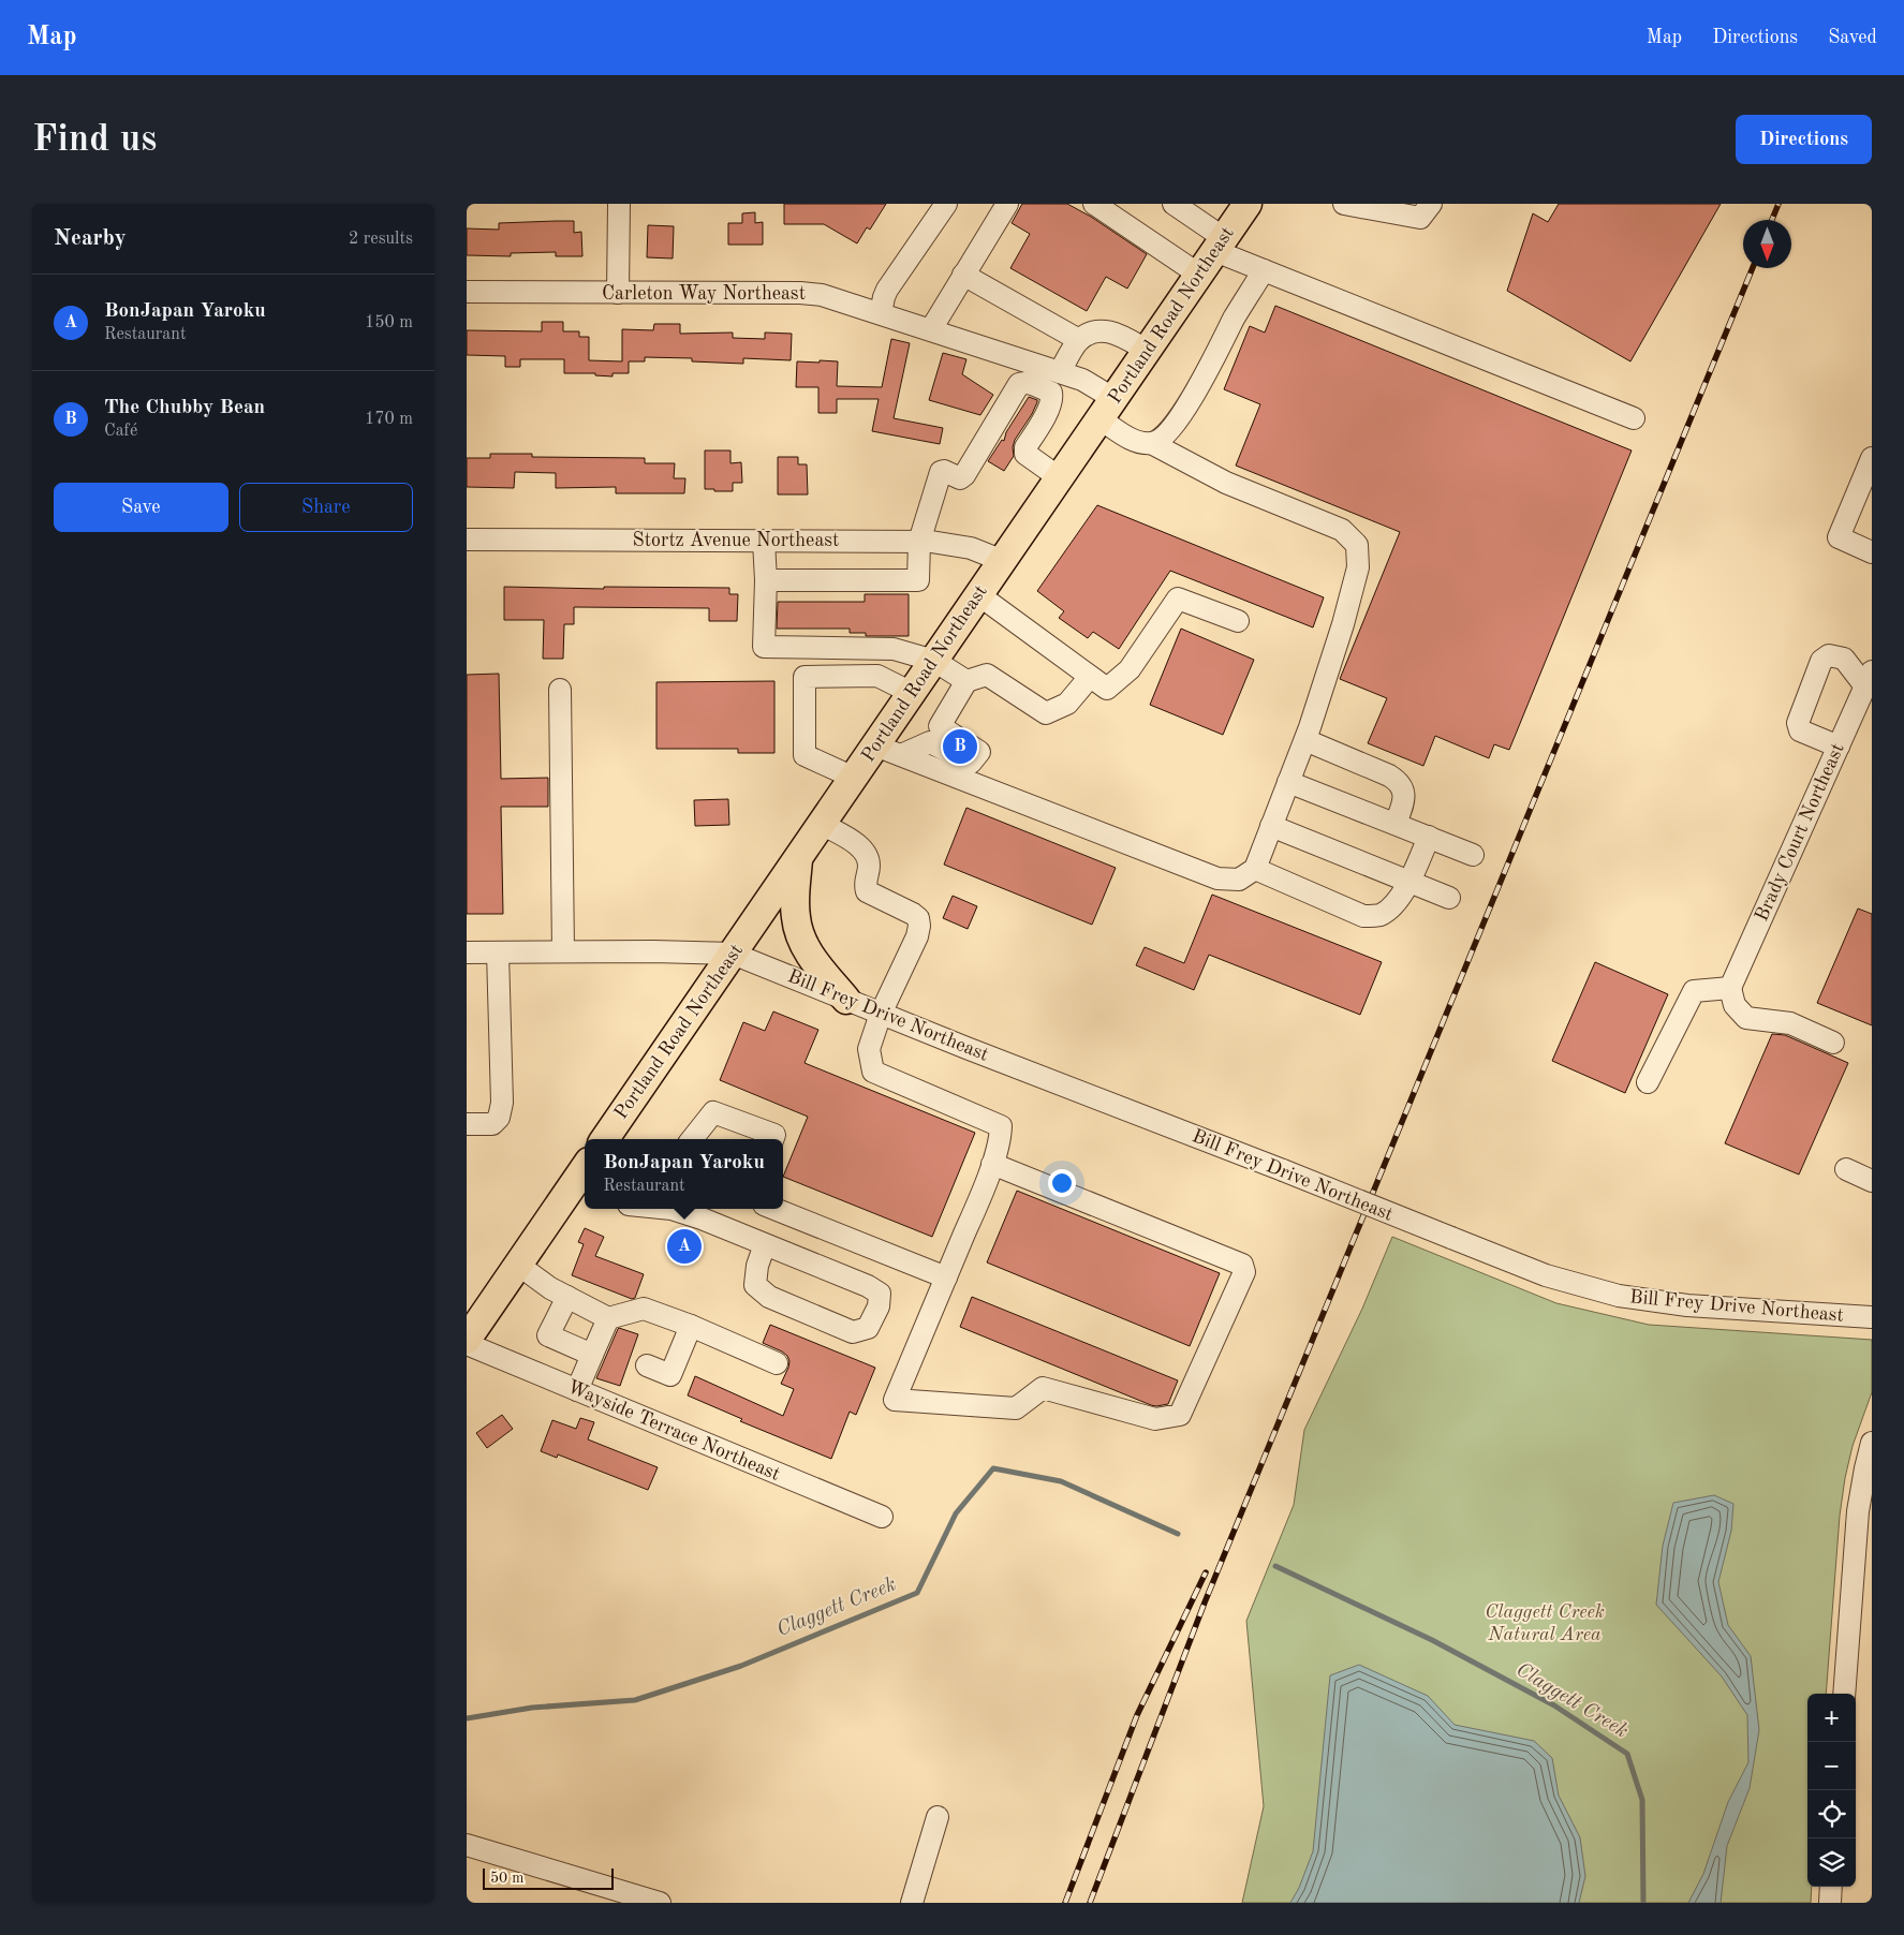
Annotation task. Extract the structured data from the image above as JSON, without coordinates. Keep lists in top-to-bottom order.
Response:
{
  "streets": {
    "main road": ["Portland Road Northeast"],
    "street": [
      "Carleton Way Northeast",
      "Stortz Avenue Northeast",
      "Brady Court Northeast",
      "Bill Frey Drive Northeast",
      "Wayside Terrace Northeast"
    ]
  },
  "crossings": [
    ["Carleton Way Northeast", "Portland Road Northeast"],
    ["Portland Road Northeast", "Stortz Avenue Northeast"],
    ["Portland Road Northeast", "Bill Frey Drive Northeast"]
  ],
  "water": ["Claggett Creek"],
  "parks": ["Claggett Creek Natural Area"],
  "scale_bar": "50 m",
  "north": "bottom",
  "page": {
    "header": "Map",
    "nav": ["Map", "Directions", "Saved"],
    "buttons": [
      "Directions",
      ["Save", "Share"]
    ],
    "title": "Find us",
    "heading": ["Nearby", "2 results"],
    "list": [
      {
        "mark": "A",
        "name": "BonJapan Yaroku",
        "note": "Restaurant",
        "value": "150 m"
      },
      {
        "mark": "B",
        "name": "The Chubby Bean",
        "note": "Café",
        "value": "170 m"
      }
    ],
    "pins": ["B", "A"],
    "popup": ["BonJapan Yaroku", "Restaurant"],
    "map_buttons": ["+", "−"],
    "scale": "50 m"
  }
}
